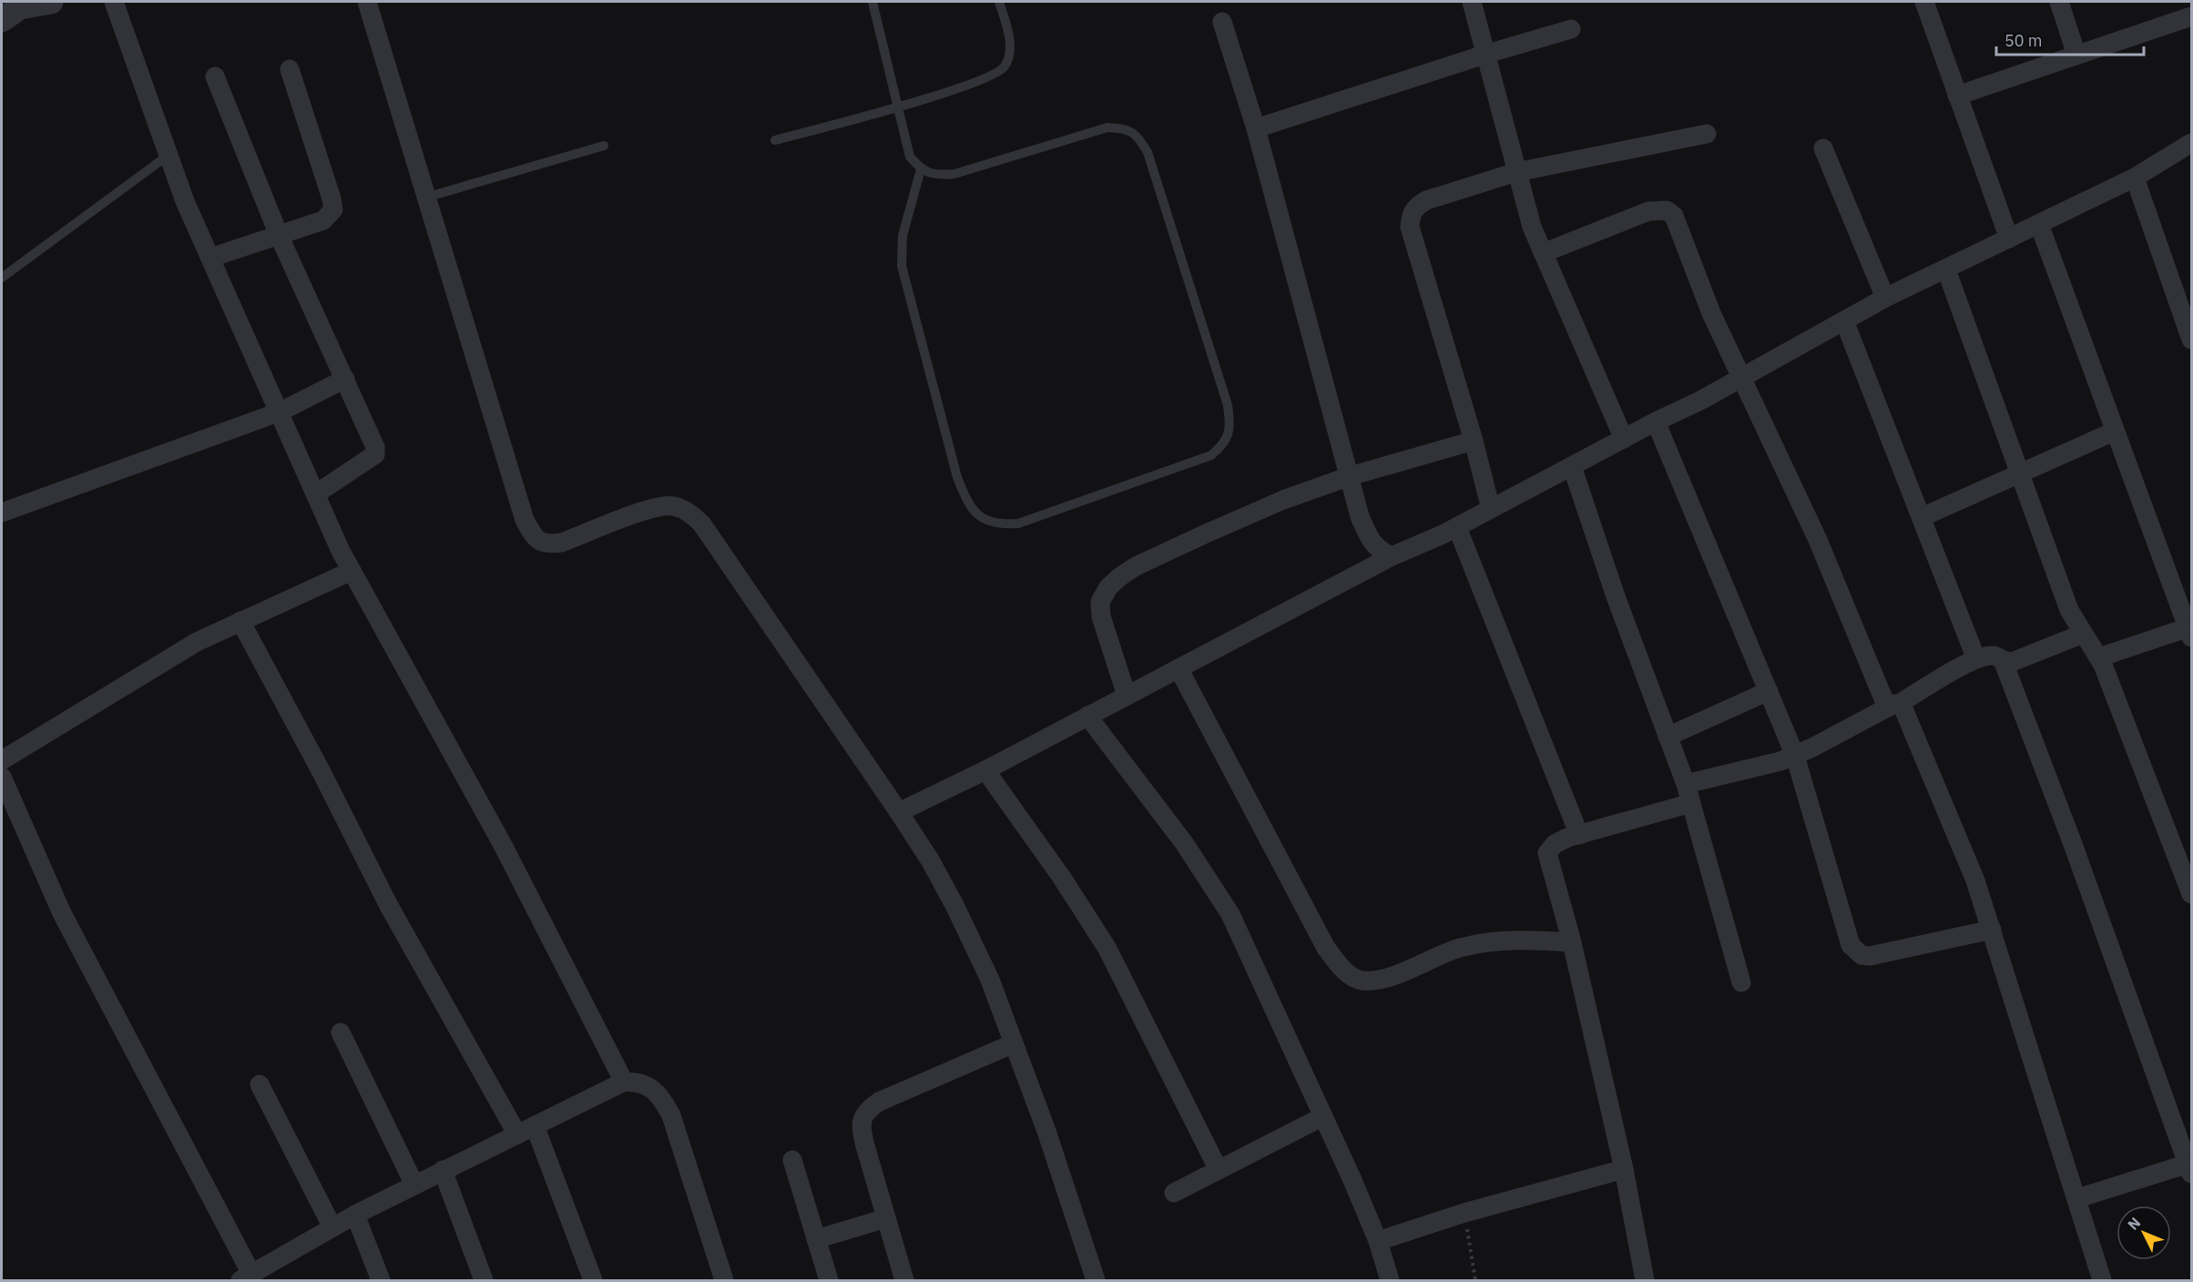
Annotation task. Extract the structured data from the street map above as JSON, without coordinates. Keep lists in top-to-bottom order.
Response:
{
  "scale_bar": "50 m",
  "north": "top left"
}
